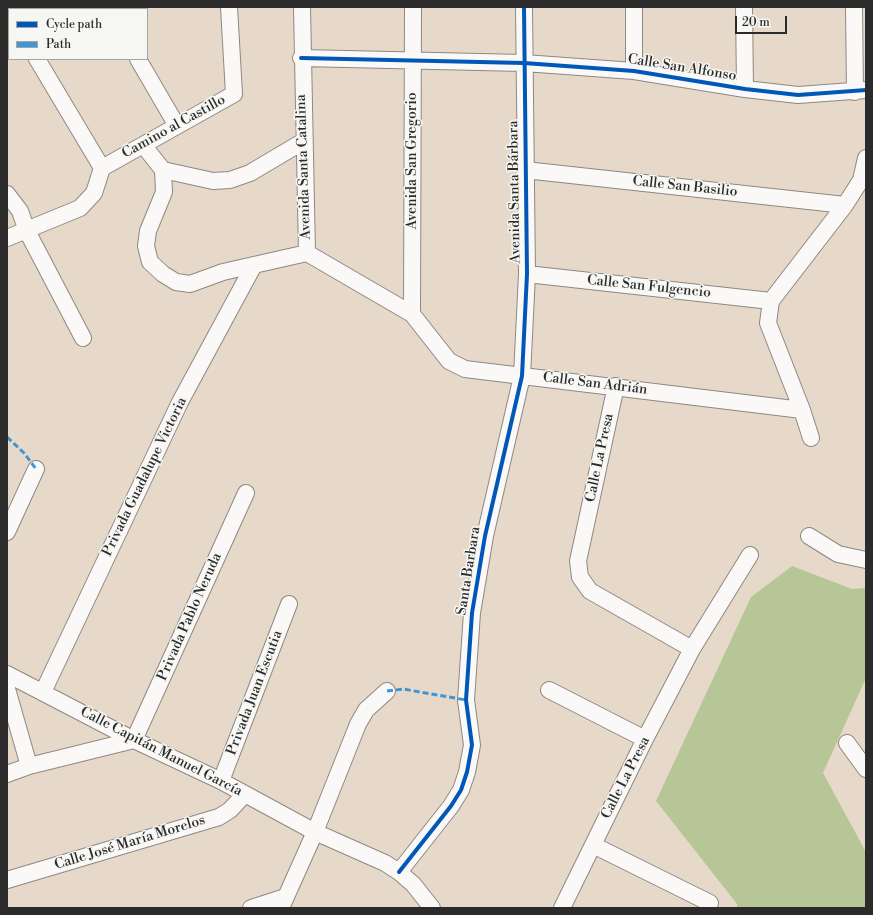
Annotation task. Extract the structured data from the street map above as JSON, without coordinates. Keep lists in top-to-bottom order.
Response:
{
  "streets": {
    "street": [
      "Calle San Alfonso",
      "Camino al Castillo",
      "Avenida San Gregorio",
      "Avenida Santa Catalina",
      "Calle San Basilio",
      "Avenida Santa Bárbara",
      "Calle San Fulgencio",
      "Calle San Adrián",
      "Calle La Presa",
      "Privada Guadalupe Victoria",
      "Santa Barbara",
      "Privada Pablo Neruda",
      "Privada Juan Escutia",
      "Calle Capitán Manuel García",
      "Calle José María Morelos"
    ]
  },
  "crossings": [
    ["Calle San Alfonso", "Avenida San Gregorio"],
    ["Calle San Alfonso", "Avenida Santa Catalina"],
    ["Calle San Alfonso", "Avenida Santa Bárbara"],
    ["Avenida San Gregorio", "Avenida Santa Catalina"],
    ["Avenida San Gregorio", "Calle San Adrián"],
    ["Avenida Santa Catalina", "Calle San Adrián"],
    ["Calle San Basilio", "Avenida Santa Bárbara"],
    ["Avenida Santa Bárbara", "Calle San Fulgencio"],
    ["Avenida Santa Bárbara", "Calle San Adrián"],
    ["Avenida Santa Bárbara", "Santa Barbara"],
    ["Calle San Adrián", "Calle La Presa"],
    ["Calle San Adrián", "Santa Barbara"],
    ["Privada Guadalupe Victoria", "Calle Capitán Manuel García"],
    ["Santa Barbara", "Calle Capitán Manuel García"],
    ["Privada Pablo Neruda", "Calle Capitán Manuel García"],
    ["Privada Juan Escutia", "Calle Capitán Manuel García"],
    ["Calle Capitán Manuel García", "Calle José María Morelos"]
  ],
  "legend": ["Cycle path", "Path"],
  "scale_bar": "20 m"
}
